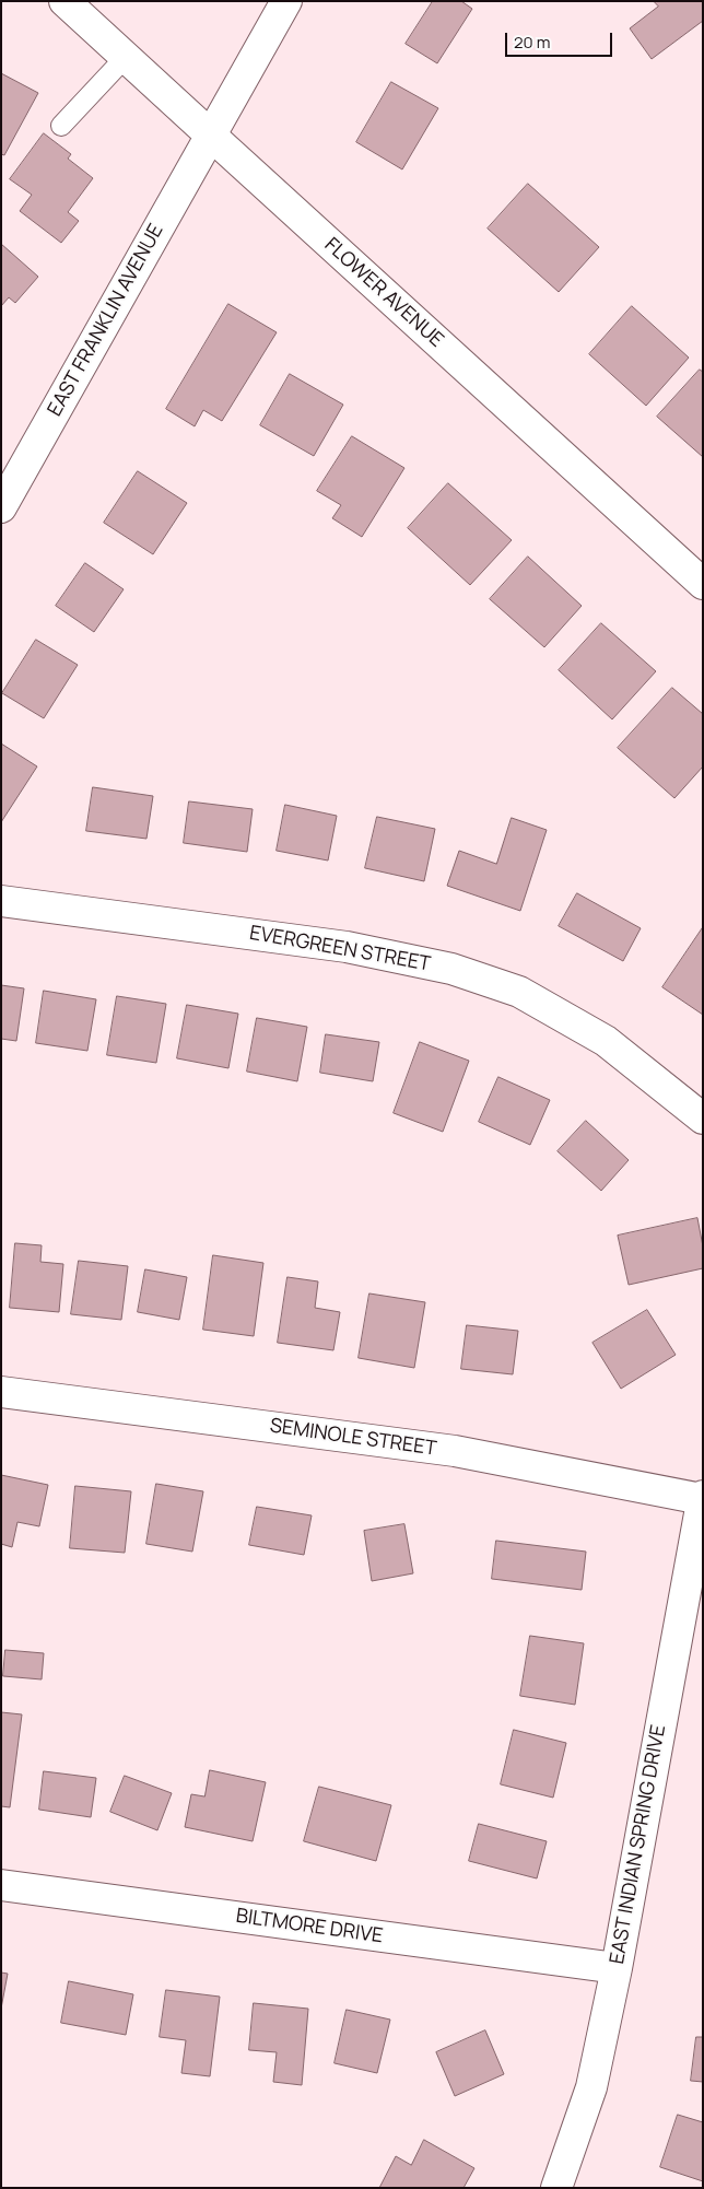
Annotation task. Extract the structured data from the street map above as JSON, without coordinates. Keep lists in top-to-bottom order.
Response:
{
  "streets": {
    "street": [
      "FLOWER AVENUE",
      "EAST FRANKLIN AVENUE",
      "EVERGREEN STREET",
      "SEMINOLE STREET",
      "EAST INDIAN SPRING DRIVE",
      "BILTMORE DRIVE"
    ]
  },
  "crossings": [
    ["FLOWER AVENUE", "EAST FRANKLIN AVENUE"],
    ["SEMINOLE STREET", "EAST INDIAN SPRING DRIVE"],
    ["EAST INDIAN SPRING DRIVE", "BILTMORE DRIVE"]
  ],
  "scale_bar": "20 m"
}
